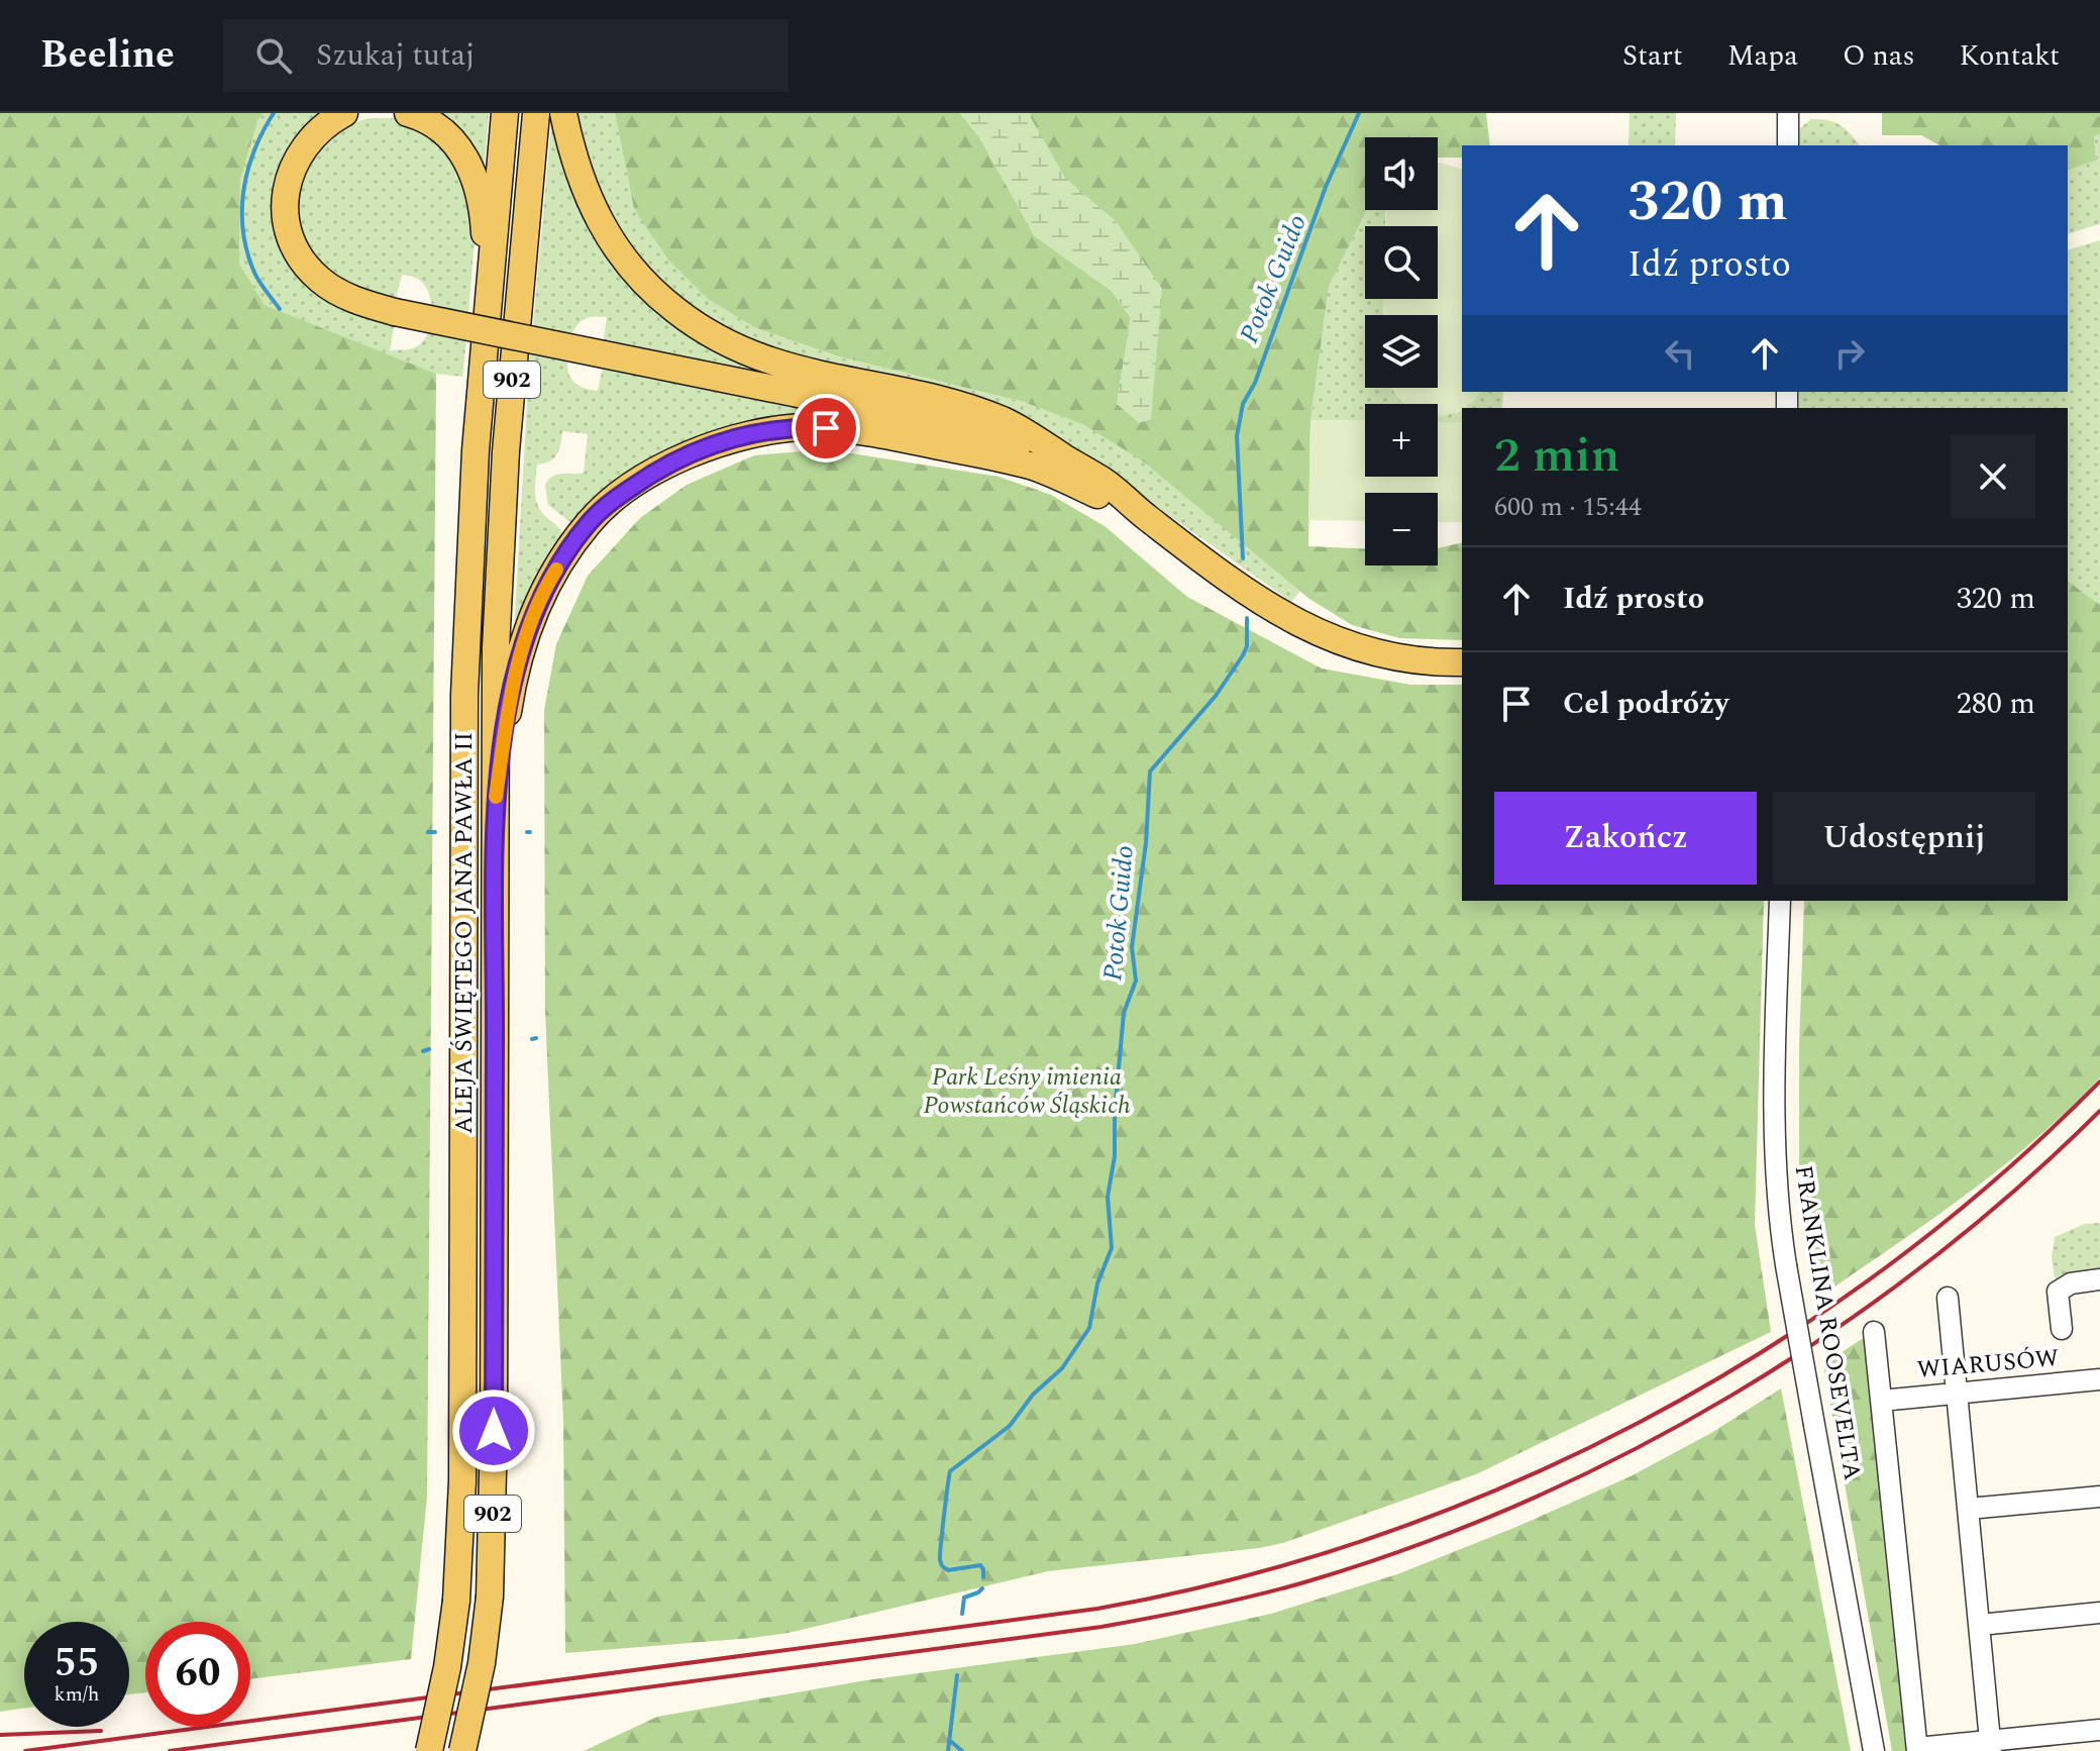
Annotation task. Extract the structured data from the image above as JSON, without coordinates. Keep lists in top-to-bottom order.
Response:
{
  "streets": {
    "main road": ["902", "ALEJA ŚWIĘTEGO JANA PAWŁA II"],
    "street": ["FRANKLINA ROOSEVELTA", "WIARUSÓW"]
  },
  "water": ["Potok Guido"],
  "parks": ["Park Leśny imienia Powstańców Śląskich"],
  "page": {
    "header": "Beeline",
    "search": "Szukaj tutaj",
    "nav": [
      "Start",
      "Mapa",
      "O nas",
      "Kontakt"
    ],
    "map_buttons": ["+", "−"],
    "turn": ["320 m", "Idź prosto"],
    "heading": ["2 min", "600 m · 15:44"],
    "list": [
      {
        "name": "Idź prosto",
        "value": "320 m"
      },
      {
        "name": "Cel podróży",
        "value": "280 m"
      }
    ],
    "buttons": ["Zakończ", "Udostępnij"],
    "speed": "55 km/h",
    "limit": "60"
  }
}
